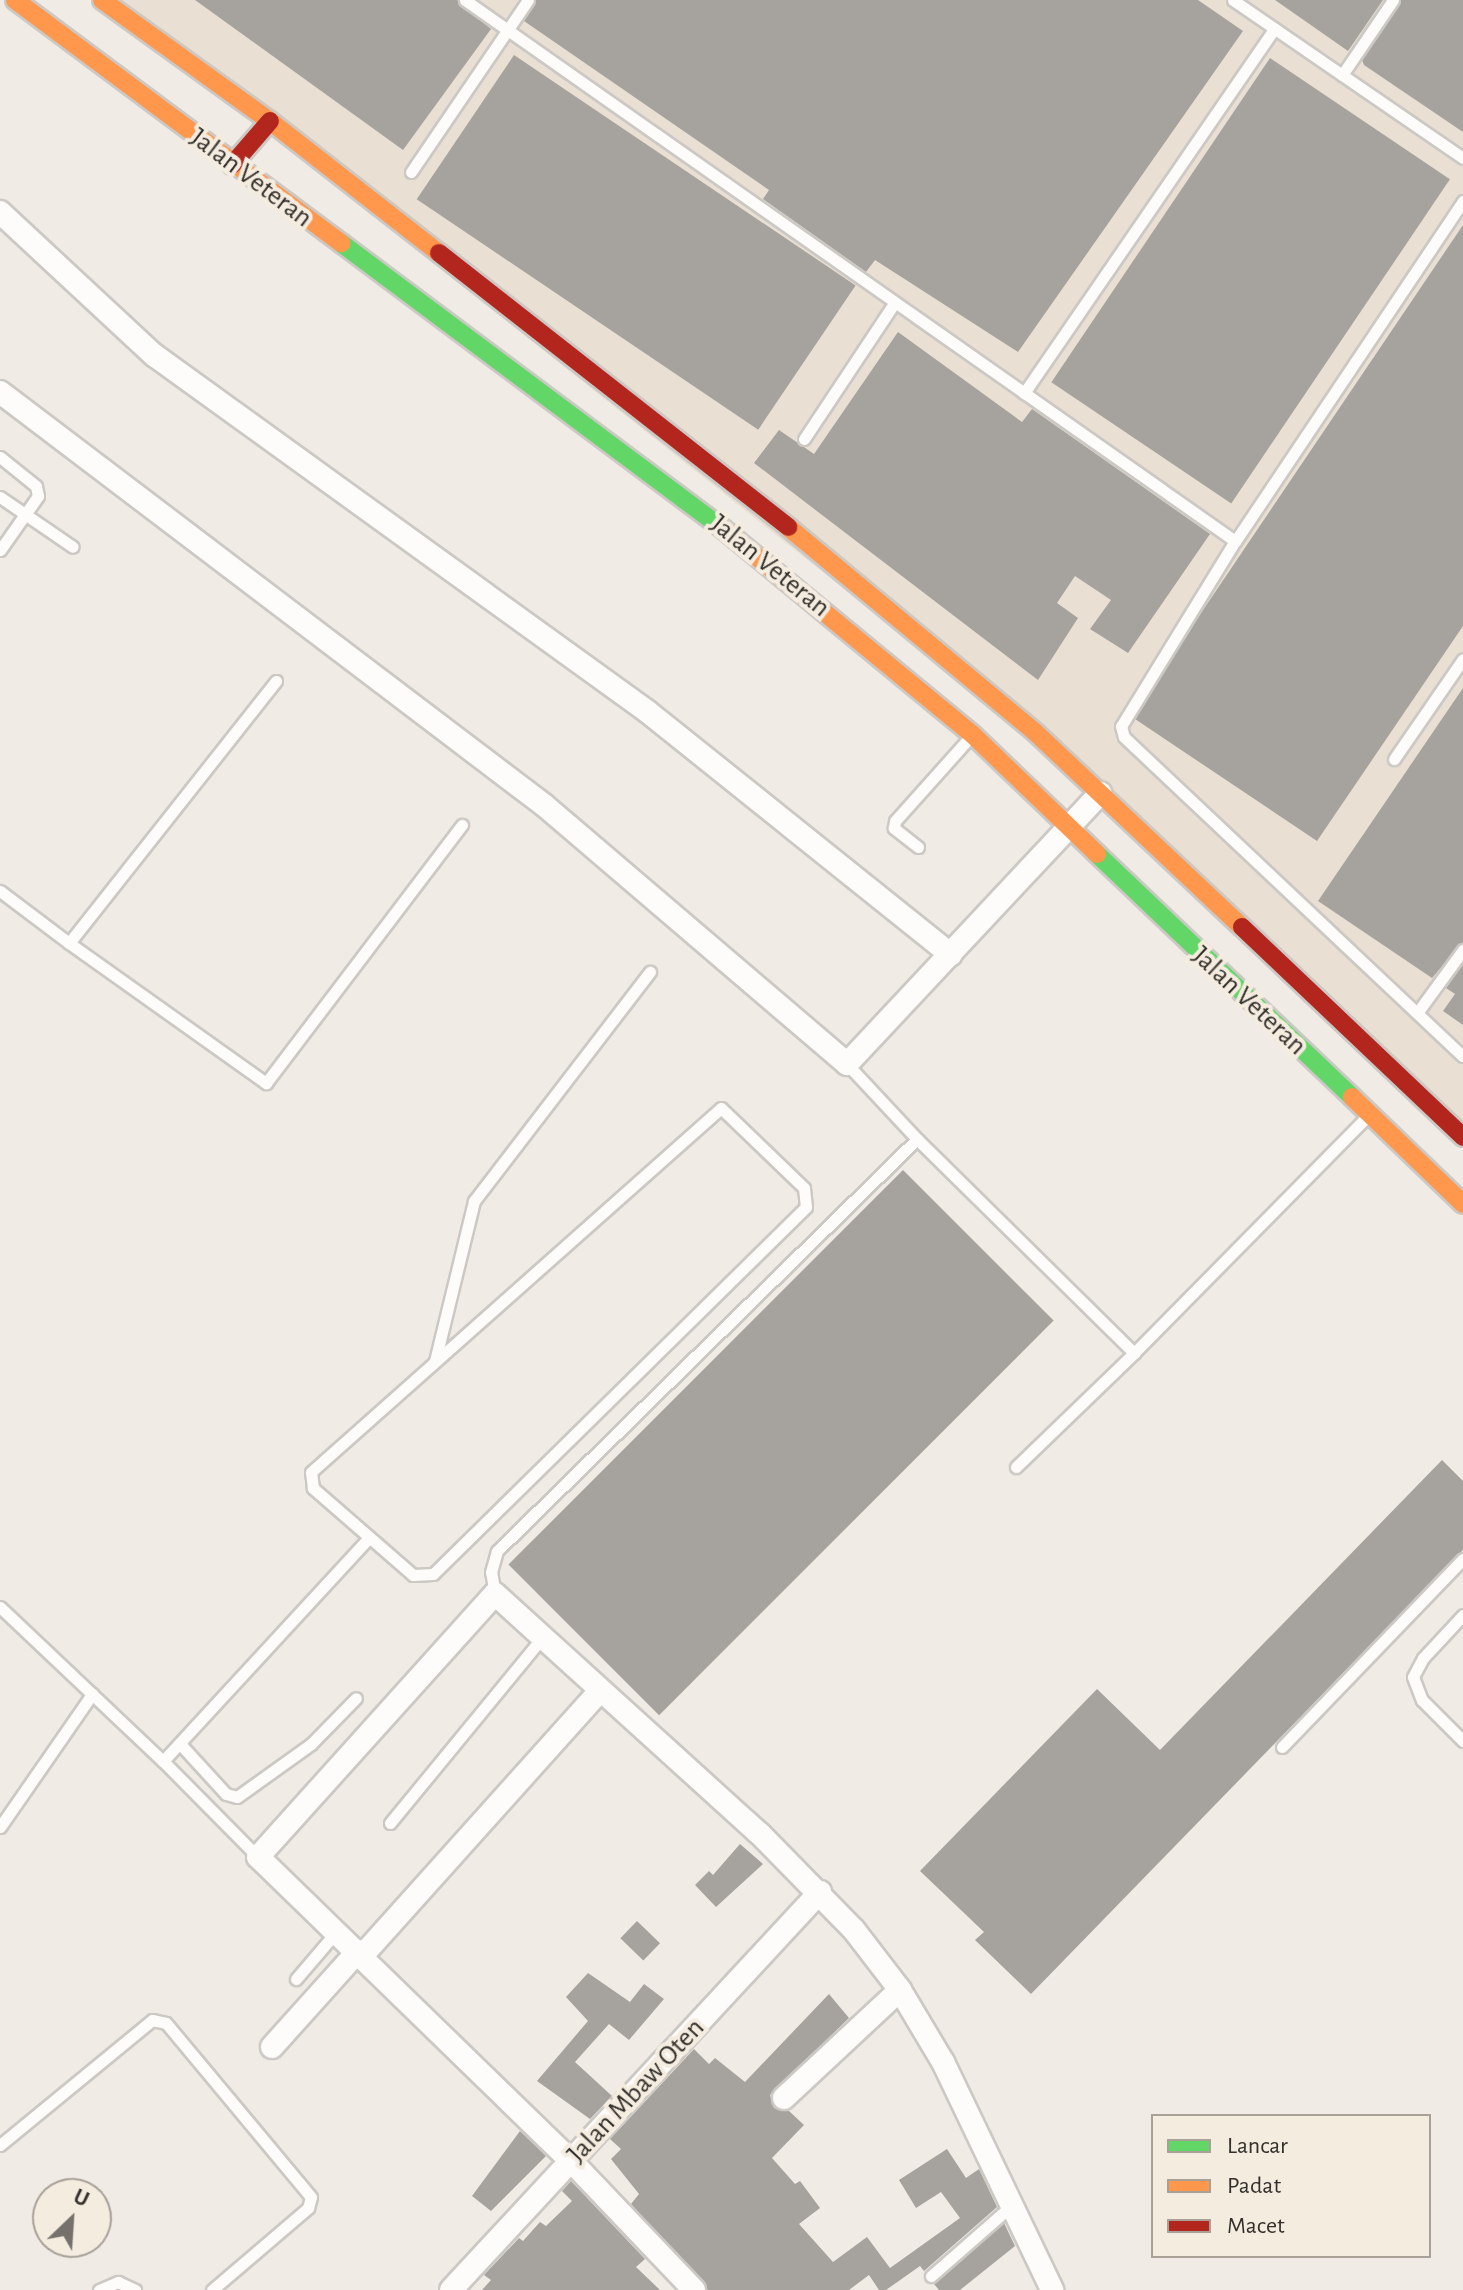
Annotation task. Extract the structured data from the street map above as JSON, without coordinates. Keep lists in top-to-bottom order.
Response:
{
  "streets": {
    "main road": ["Jalan Veteran"],
    "street": ["Jalan Mbaw Oten"]
  },
  "legend": ["Lancar", "Padat", "Macet"],
  "north": "top right"
}
